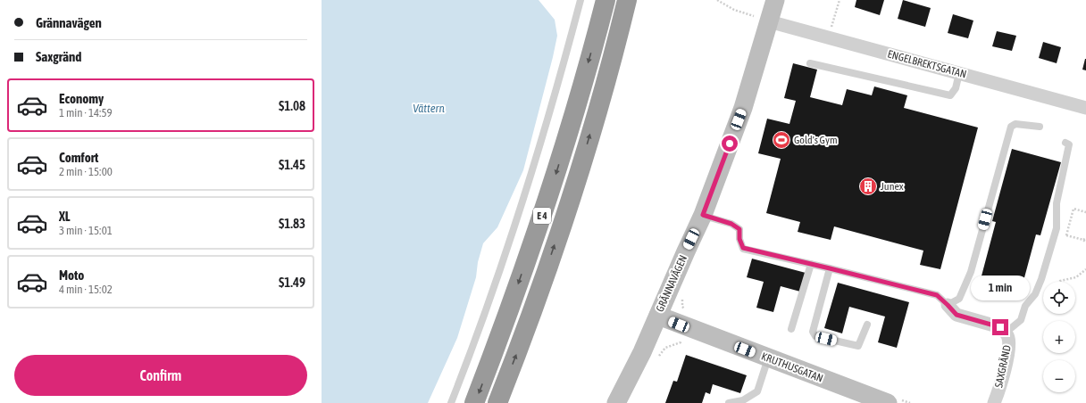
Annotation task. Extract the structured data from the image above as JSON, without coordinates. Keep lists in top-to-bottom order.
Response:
{
  "streets": {
    "highway": ["E 4"],
    "main road": ["GRÄNNAVÄGEN", "KRUTHUSGATAN"],
    "street": ["ENGELBREKTSGATAN", "SAXGRÄND"]
  },
  "crossings": [
    ["ENGELBREKTSGATAN", "GRÄNNAVÄGEN"],
    ["GRÄNNAVÄGEN", "KRUTHUSGATAN"]
  ],
  "water": ["Vättern"],
  "places": {
    "sports": ["Gold's Gym"],
    "building": ["Junex"]
  },
  "page": {
    "banner": ["Grännavägen", "Saxgränd"],
    "list": [
      {
        "name": "Economy",
        "note": "1 min · 14:59",
        "value": "$1.08"
      },
      {
        "name": "Comfort",
        "note": "2 min · 15:00",
        "value": "$1.45"
      },
      {
        "name": "XL",
        "note": "3 min · 15:01",
        "value": "$1.83"
      },
      {
        "name": "Moto",
        "note": "4 min · 15:02",
        "value": "$1.49"
      }
    ],
    "bubble": "1 min",
    "map_buttons": ["+", "−"],
    "buttons": "Confirm"
  }
}
